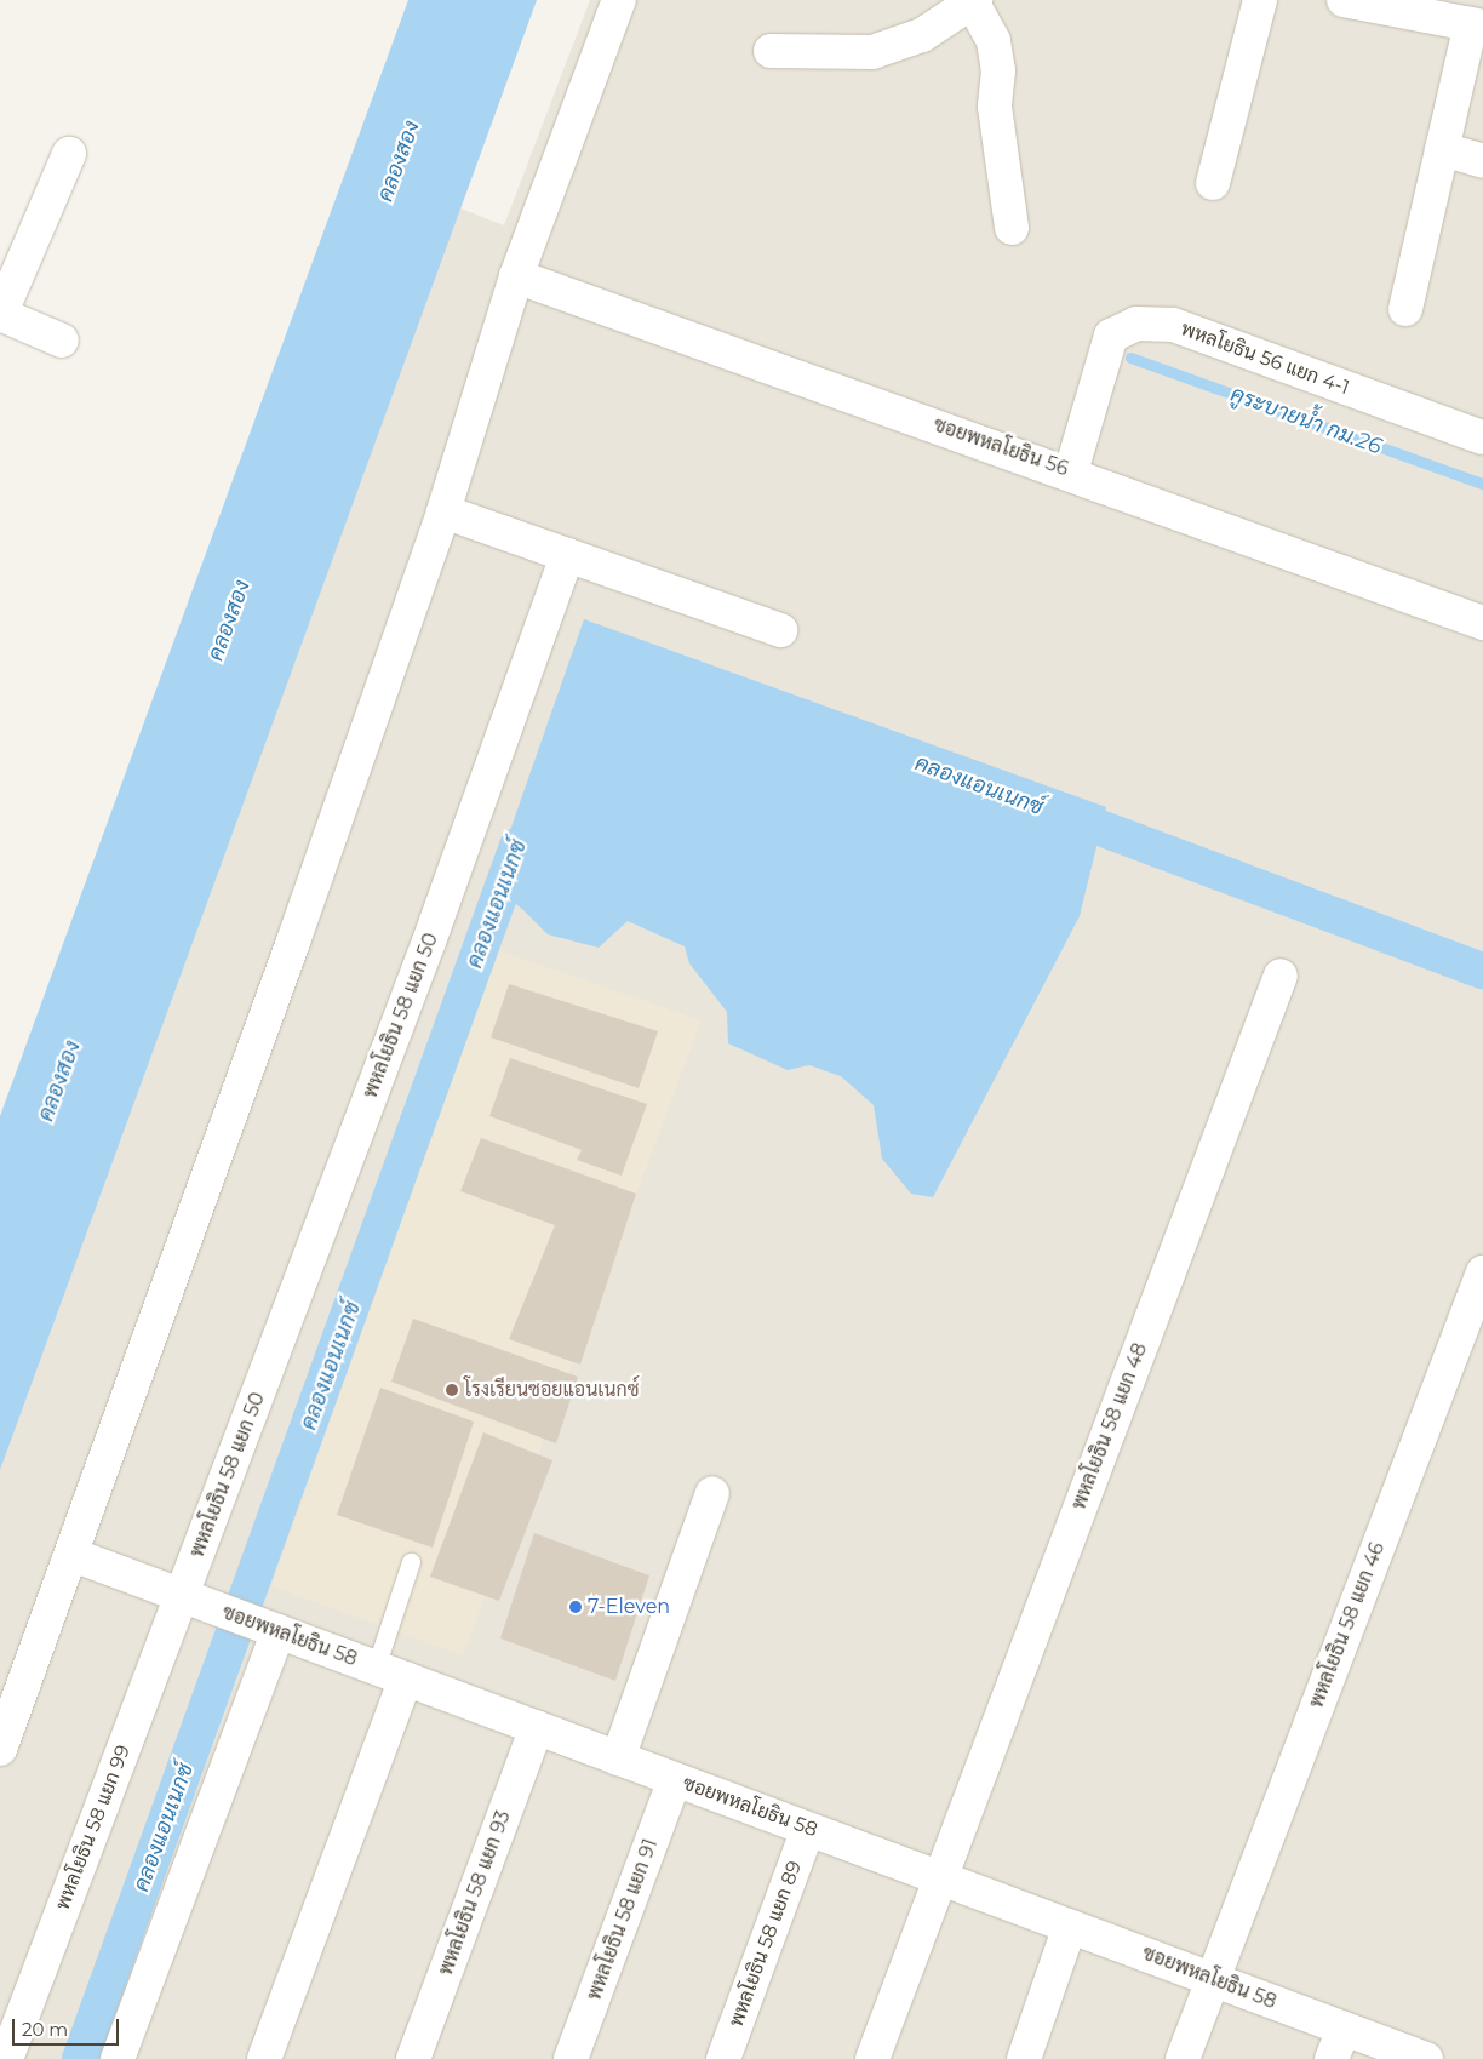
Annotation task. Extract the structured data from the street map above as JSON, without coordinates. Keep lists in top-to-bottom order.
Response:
{
  "streets": {
    "street": [
      "พหลโยธิน 56 แยก 4-1",
      "ซอยพหลโยธิน 56",
      "พหลโยธิน 58 แยก 50",
      "พหลโยธิน 58 แยก 48",
      "พหลโยธิน 58 แยก 46",
      "ซอยพหลโยธิน 58",
      "พหลโยธิน 58 แยก 99",
      "พหลโยธิน 58 แยก 93",
      "พหลโยธิน 58 แยก 91",
      "พหลโยธิน 58 แยก 89"
    ]
  },
  "crossings": [
    ["พหลโยธิน 56 แยก 4-1", "ซอยพหลโยธิน 56"],
    ["พหลโยธิน 58 แยก 50", "ซอยพหลโยธิน 58"],
    ["พหลโยธิน 58 แยก 50", "พหลโยธิน 58 แยก 99"],
    ["พหลโยธิน 58 แยก 48", "ซอยพหลโยธิน 58"],
    ["พหลโยธิน 58 แยก 46", "ซอยพหลโยธิน 58"],
    ["ซอยพหลโยธิน 58", "พหลโยธิน 58 แยก 99"],
    ["ซอยพหลโยธิน 58", "พหลโยธิน 58 แยก 93"],
    ["ซอยพหลโยธิน 58", "พหลโยธิน 58 แยก 91"],
    ["ซอยพหลโยธิน 58", "พหลโยธิน 58 แยก 89"]
  ],
  "water": ["คลองสอง", "คูระบายน้ำ กม.26", "คลองแอนเนกซ์"],
  "places": ["โรงเรียนซอยแอนเนกซ์", "7-Eleven"],
  "scale_bar": "20 m"
}
